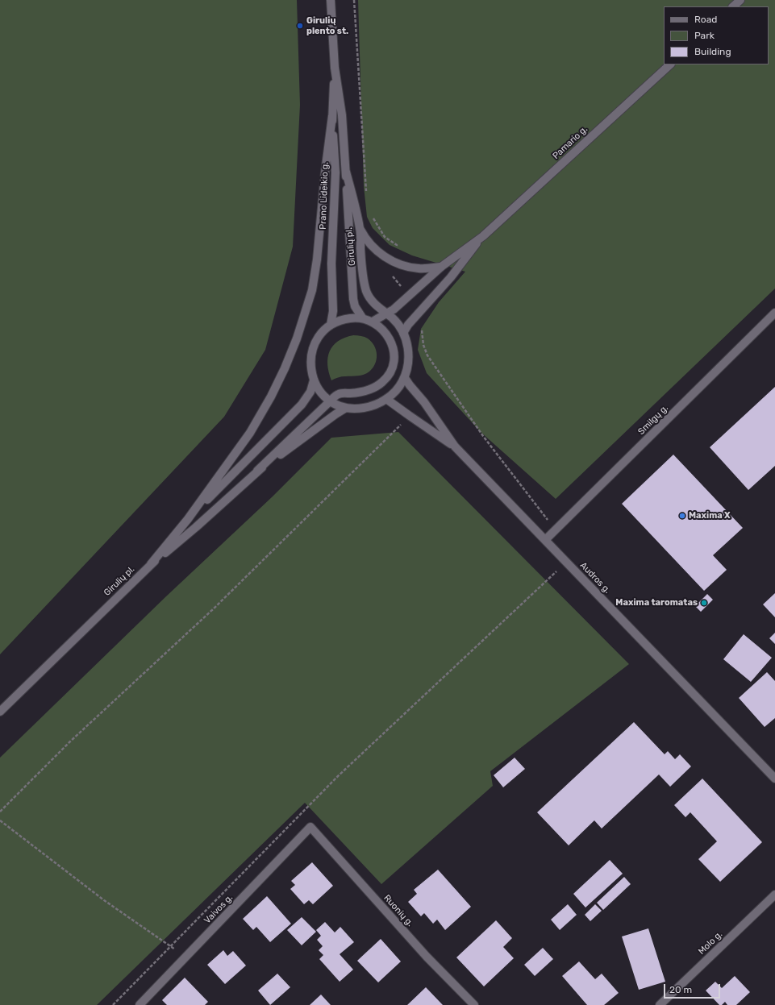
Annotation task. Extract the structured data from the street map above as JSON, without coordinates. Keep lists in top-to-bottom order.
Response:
{
  "streets": {
    "main road": [
      "Pamario g.",
      "Prano Lideikio g.",
      "Girulių pl.",
      "Smilgų g.",
      "Audros g.",
      "Vaivos g.",
      "Ruonių g.",
      "Molo g."
    ]
  },
  "crossings": [
    ["Pamario g.", "Girulių pl."],
    ["Prano Lideikio g.", "Girulių pl."],
    ["Girulių pl.", "Audros g."],
    ["Smilgų g.", "Audros g."],
    ["Vaivos g.", "Ruonių g."]
  ],
  "places": ["Girulių plento st.", "Maxima X", "Maxima taromatas"],
  "legend": ["Road", "Park", "Building"],
  "scale_bar": "20 m"
}
